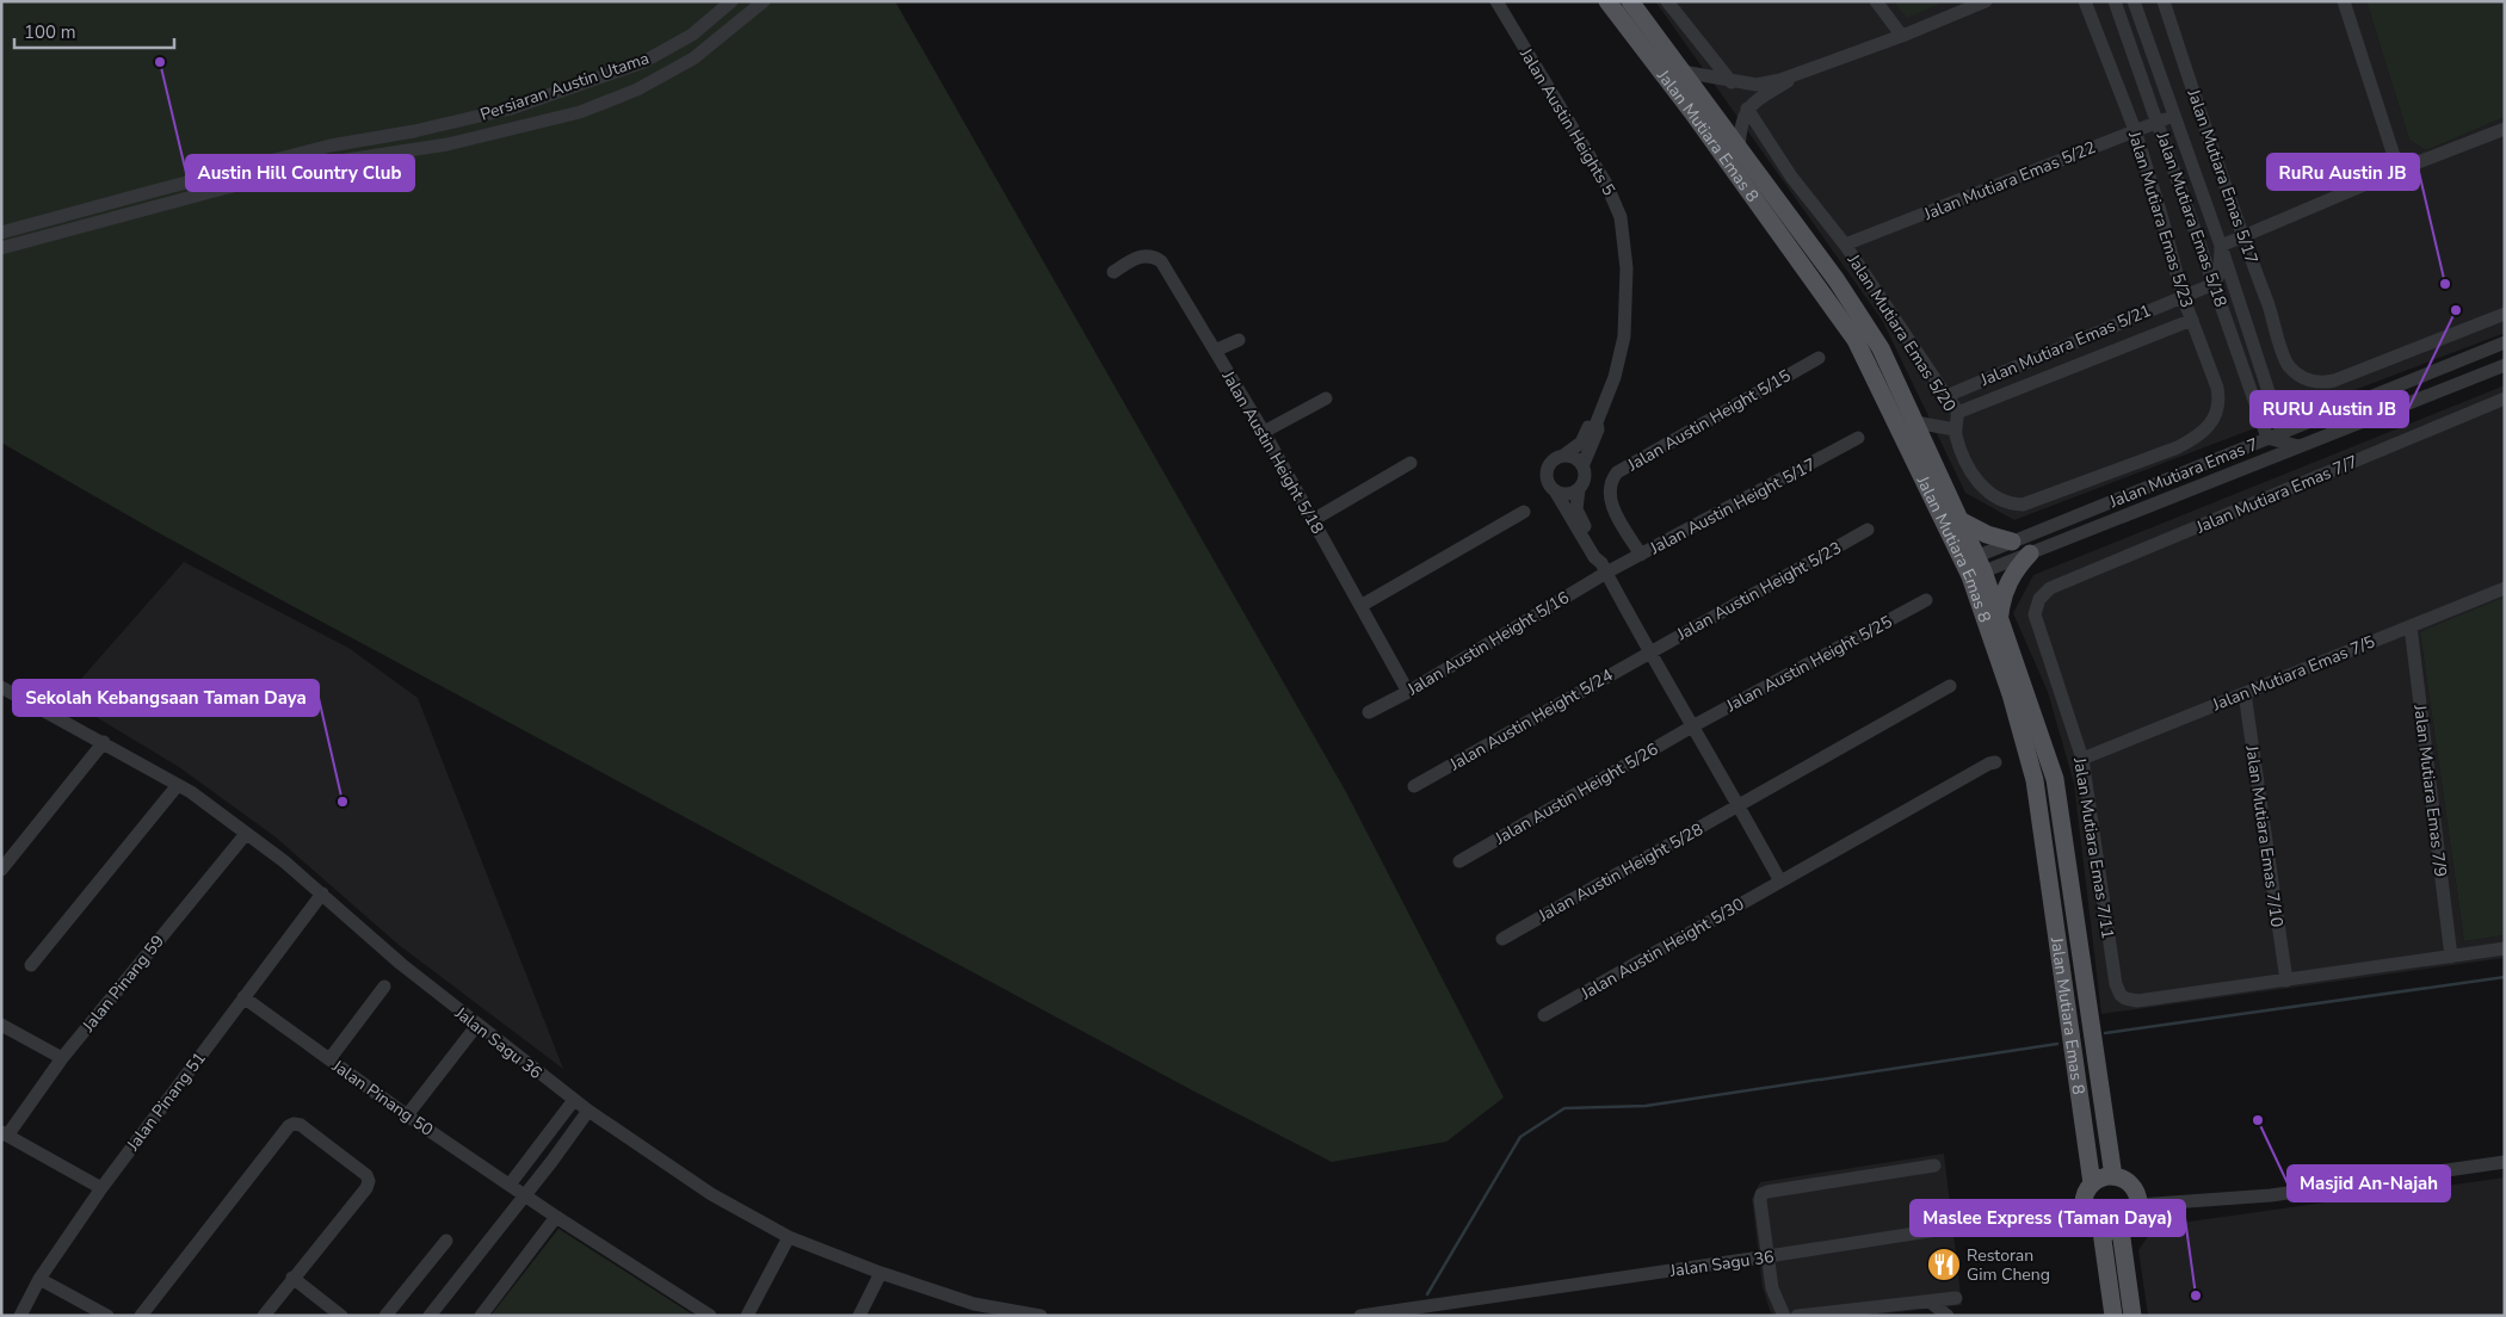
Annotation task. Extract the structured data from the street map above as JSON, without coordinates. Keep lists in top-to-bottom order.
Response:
{
  "streets": {
    "main road": ["Jalan Mutiara Emas 8"],
    "street": [
      "Persiaran Austin Utama",
      "Jalan Austin Heights 5",
      "Jalan Mutiara Emas 5/17",
      "Jalan Mutiara Emas 5/22",
      "Jalan Mutiara Emas 5/23",
      "Jalan Mutiara Emas 5/18",
      "Jalan Mutiara Emas 5/20",
      "Jalan Mutiara Emas 5/21",
      "Jalan Austin Height 5/15",
      "Jalan Austin Height 5/18",
      "Jalan Mutiara Emas 7",
      "Jalan Mutiara Emas 7/7",
      "Jalan Austin Height 5/17",
      "Jalan Austin Height 5/23",
      "Jalan Austin Height 5/16",
      "Jalan Austin Height 5/25",
      "Jalan Mutiara Emas 7/5",
      "Jalan Austin Height 5/24",
      "Jalan Mutiara Emas 7/9",
      "Jalan Austin Height 5/26",
      "Jalan Mutiara Emas 7/10",
      "Jalan Mutiara Emas 7/11",
      "Jalan Austin Height 5/28",
      "Jalan Austin Height 5/30",
      "Jalan Pinang 59",
      "Jalan Sagu 36",
      "Jalan Pinang 50",
      "Jalan Pinang 51"
    ]
  },
  "crossings": [
    ["Jalan Mutiara Emas 8", "Jalan Mutiara Emas 7"],
    ["Jalan Mutiara Emas 8", "Jalan Sagu 36"],
    ["Jalan Mutiara Emas 5/22", "Jalan Mutiara Emas 5/23"],
    ["Jalan Mutiara Emas 5/22", "Jalan Mutiara Emas 5/18"],
    ["Jalan Mutiara Emas 5/22", "Jalan Mutiara Emas 5/20"],
    ["Jalan Mutiara Emas 5/23", "Jalan Mutiara Emas 5/20"],
    ["Jalan Mutiara Emas 5/23", "Jalan Mutiara Emas 5/21"],
    ["Jalan Mutiara Emas 5/18", "Jalan Mutiara Emas 5/21"],
    ["Jalan Mutiara Emas 5/18", "Jalan Mutiara Emas 7"],
    ["Jalan Mutiara Emas 5/20", "Jalan Mutiara Emas 5/21"],
    ["Jalan Austin Height 5/15", "Jalan Austin Height 5/17"],
    ["Jalan Austin Height 5/18", "Jalan Austin Height 5/16"],
    ["Jalan Mutiara Emas 7/7", "Jalan Mutiara Emas 7/11"],
    ["Jalan Austin Height 5/17", "Jalan Austin Height 5/16"],
    ["Jalan Austin Height 5/23", "Jalan Austin Height 5/24"],
    ["Jalan Austin Height 5/25", "Jalan Austin Height 5/26"],
    ["Jalan Mutiara Emas 7/5", "Jalan Mutiara Emas 7/9"],
    ["Jalan Mutiara Emas 7/5", "Jalan Mutiara Emas 7/10"],
    ["Jalan Mutiara Emas 7/5", "Jalan Mutiara Emas 7/11"],
    ["Jalan Mutiara Emas 7/10", "Jalan Mutiara Emas 7/11"],
    ["Jalan Pinang 59", "Jalan Sagu 36"],
    ["Jalan Sagu 36", "Jalan Pinang 51"],
    ["Jalan Pinang 50", "Jalan Pinang 51"]
  ],
  "places": {
    "other": [
      "Austin Hill Country Club",
      "RuRu Austin JB",
      "RURU Austin JB",
      "Sekolah Kebangsaan Taman Daya",
      "Masjid An-Najah",
      "Maslee Express (Taman Daya)"
    ],
    "restaurant": ["Restoran Gim Cheng"]
  },
  "scale_bar": "100 m"
}
